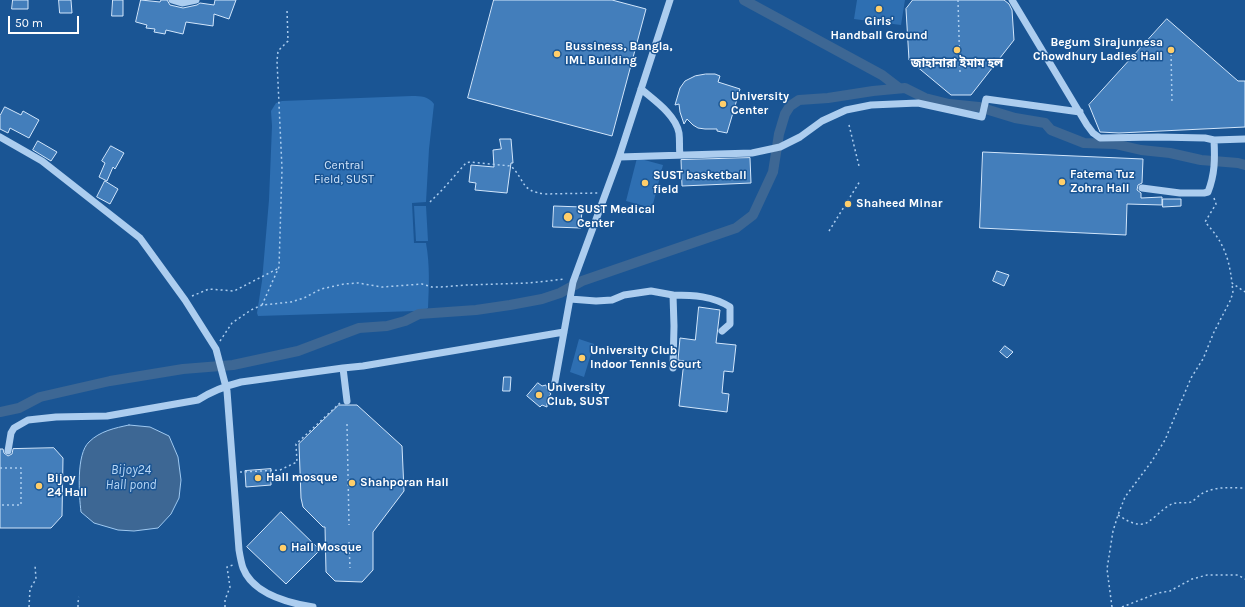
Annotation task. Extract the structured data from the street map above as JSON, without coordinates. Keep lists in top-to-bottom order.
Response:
{
  "water": ["Bijoy24 Hall pond"],
  "parks": ["Central Field, SUST"],
  "places": [
    "Girls' Handball Ground",
    "জাহানারা ইমাম হল",
    "Begum Sirajunnesa Chowdhury Ladies Hall",
    "Bussiness, Bangla, IML Building",
    "University Center",
    "Fatema Tuz Zohra Hall",
    "SUST basketball field",
    "Shaheed Minar",
    "SUST Medical Center",
    "University Club Indoor Tennis Court",
    "University Club, SUST",
    "Hall mosque",
    "Shahporan Hall",
    "Bijoy 24 Hall",
    "Hall Mosque"
  ],
  "scale_bar": "50 m"
}
